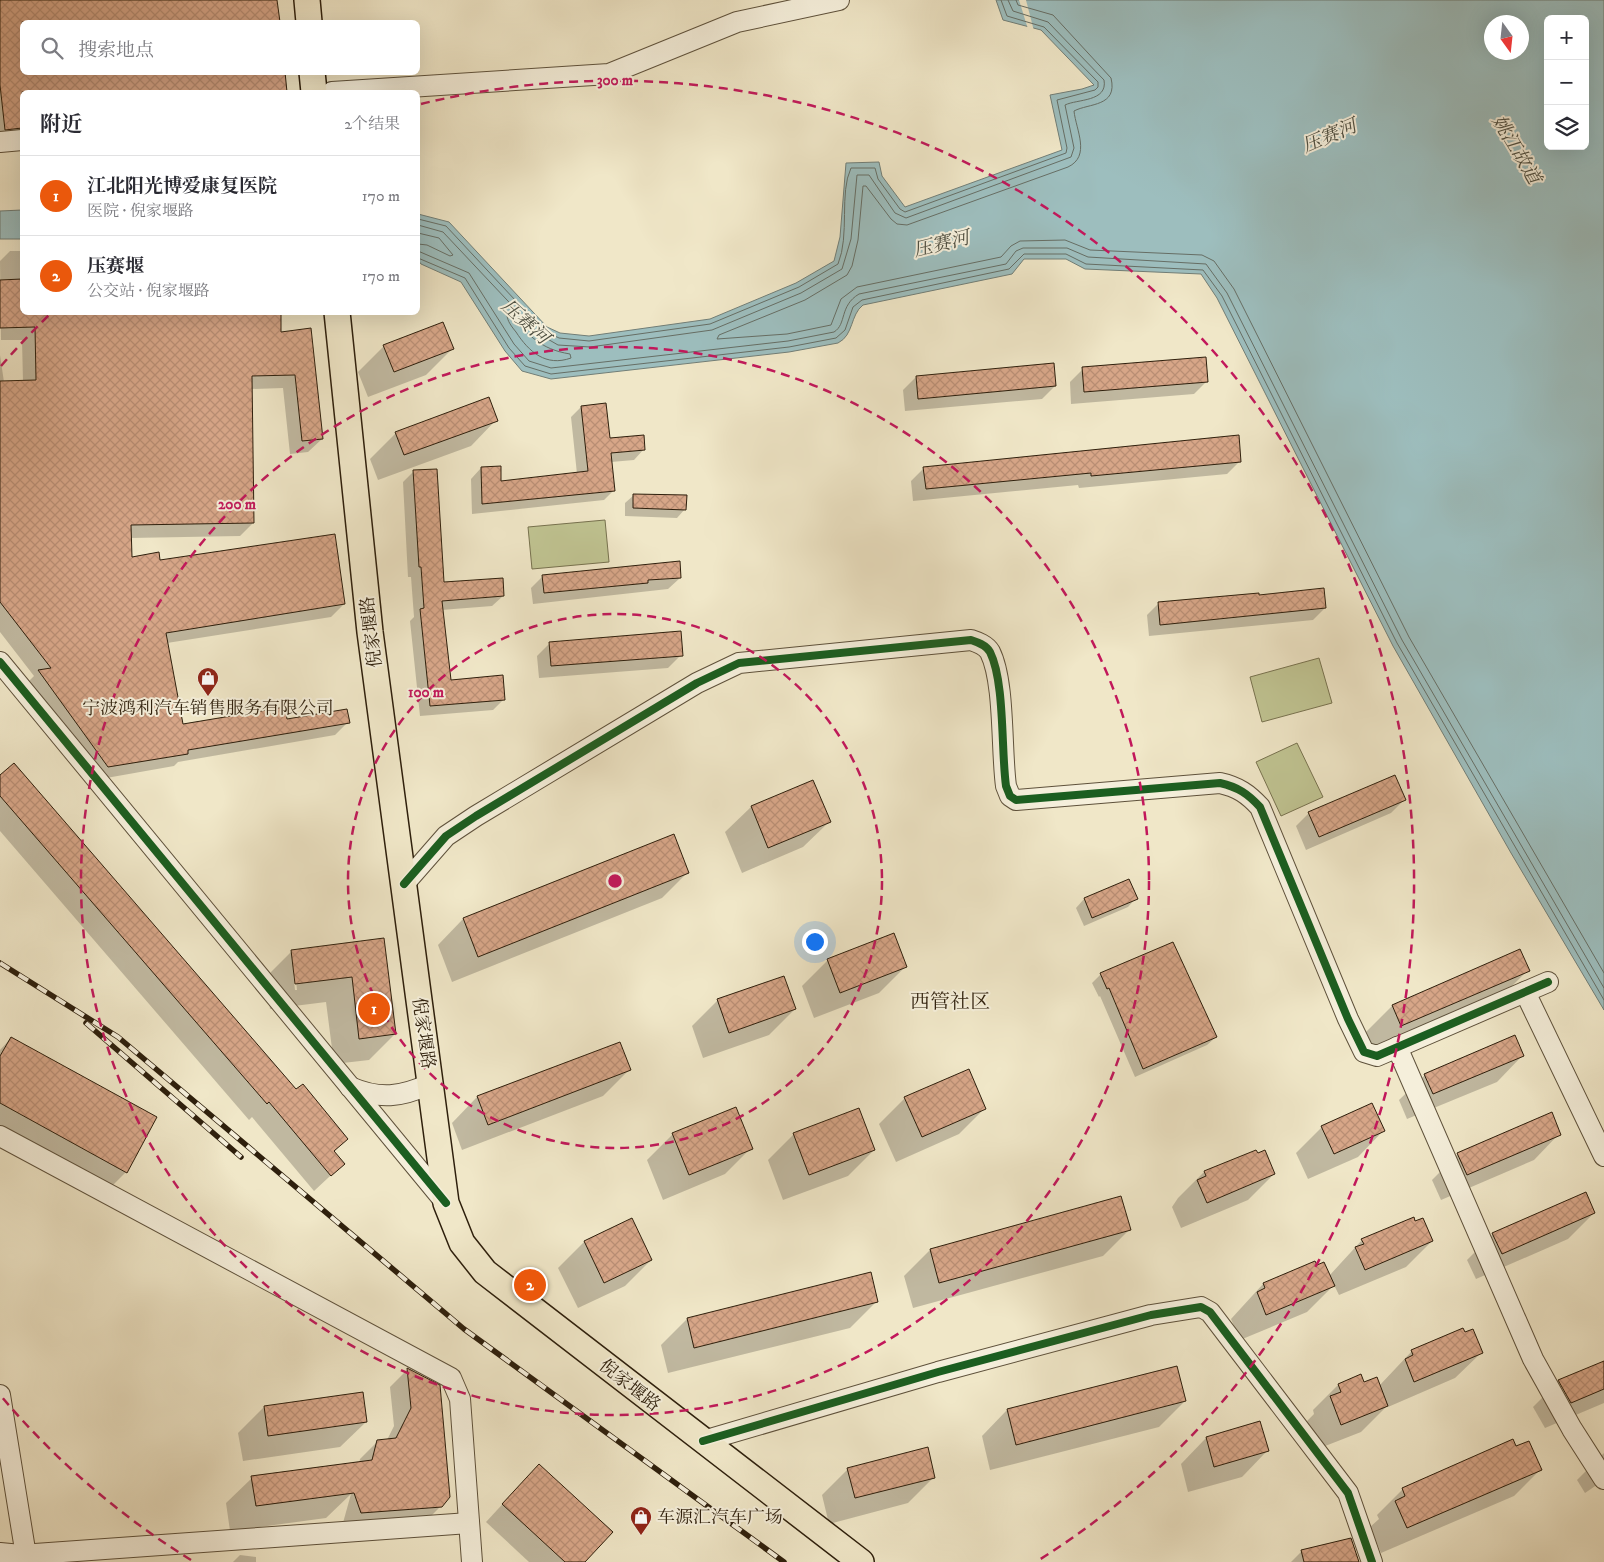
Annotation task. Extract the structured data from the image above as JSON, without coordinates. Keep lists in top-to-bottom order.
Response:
{
  "streets": {
    "main road": ["倪家堰路"]
  },
  "districts": ["西管社区"],
  "water": ["压赛河", "姚江故道"],
  "places": {
    "shop": ["宁波鸿利汽车销售服务有限公司", "车源汇汽车广场"]
  },
  "north": "bottom",
  "page": {
    "map_buttons": ["+", "−"],
    "search": "搜索地点",
    "heading": ["附近", "2个结果"],
    "list": [
      {
        "mark": "1",
        "name": "江北阳光博爱康复医院",
        "note": "医院 · 倪家堰路",
        "value": "170 m"
      },
      {
        "mark": "2",
        "name": "压赛堰",
        "note": "公交站 · 倪家堰路",
        "value": "170 m"
      }
    ],
    "pins": ["1", "2"]
  },
  "rings": ["300 m", "200 m", "100 m"]
}
